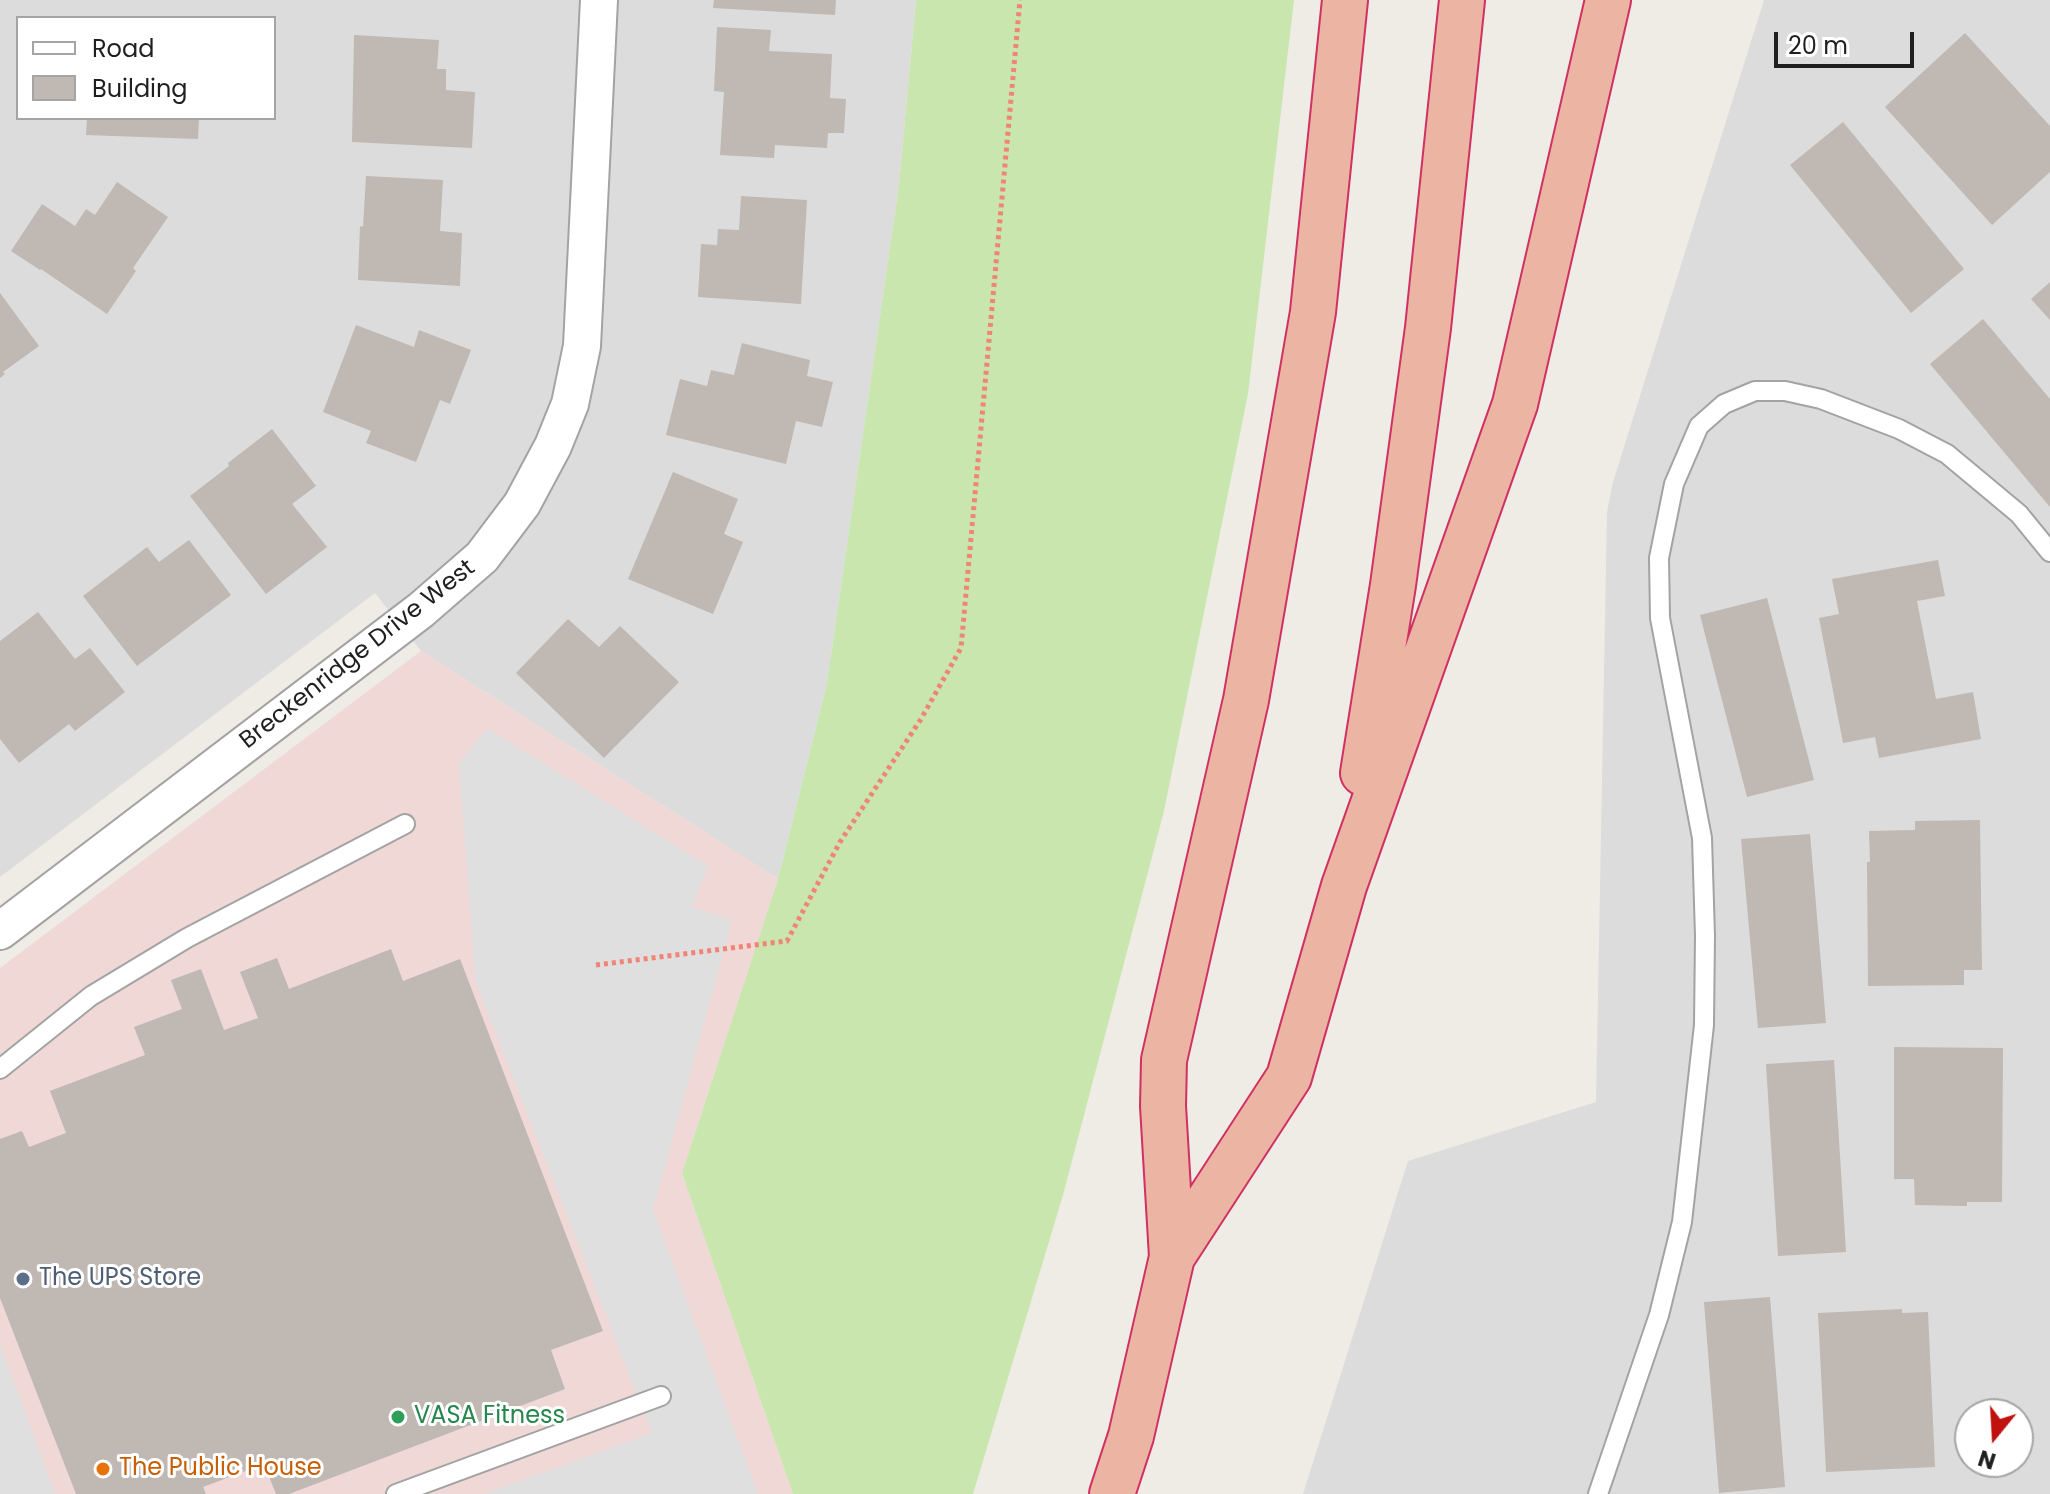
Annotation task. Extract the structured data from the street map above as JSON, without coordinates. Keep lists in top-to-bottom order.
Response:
{
  "streets": {
    "street": ["Breckenridge Drive West"]
  },
  "places": ["The UPS Store", "VASA Fitness", "The Public House"],
  "legend": ["Road", "Building"],
  "scale_bar": "20 m",
  "north": "bottom"
}
